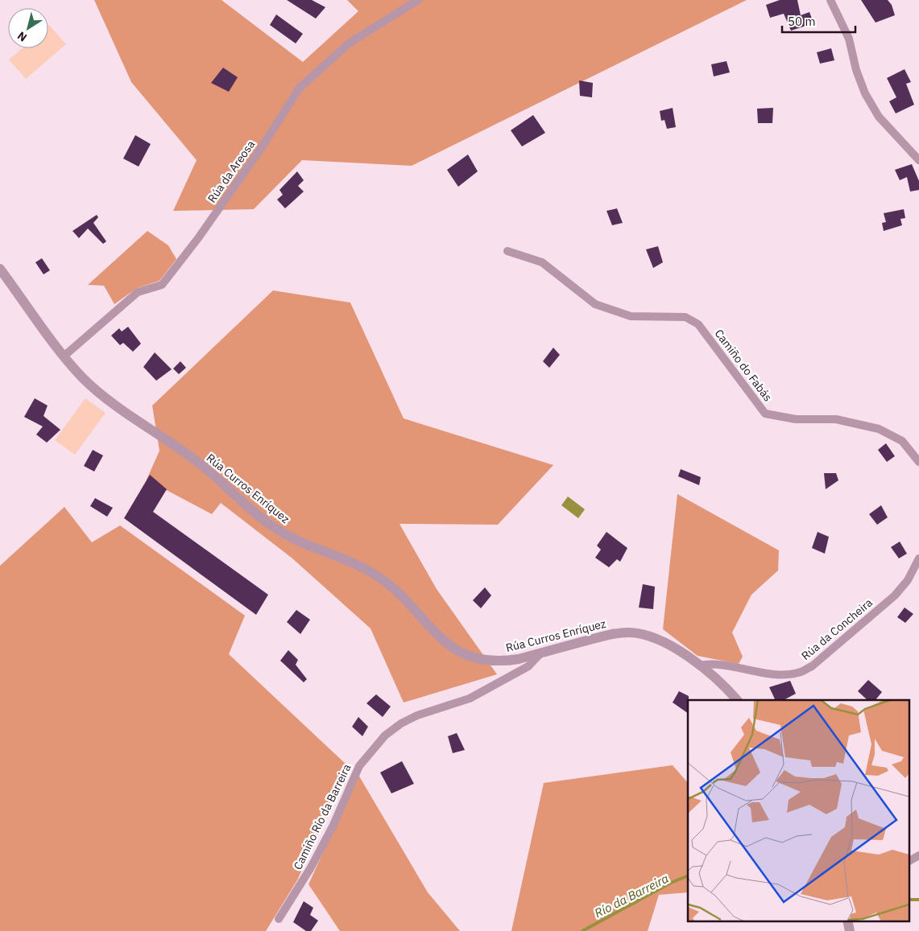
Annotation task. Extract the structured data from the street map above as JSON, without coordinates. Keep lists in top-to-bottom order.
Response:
{
  "streets": {
    "street": [
      "Rúa da Areosa",
      "Camiño do Fabás",
      "Rúa Curros Enríquez",
      "Rúa da Concheira",
      "Camiño Río da Barreira"
    ]
  },
  "crossings": [
    ["Rúa da Areosa", "Rúa Curros Enríquez"],
    ["Rúa Curros Enríquez", "Rúa da Concheira"],
    ["Rúa Curros Enríquez", "Camiño Río da Barreira"]
  ],
  "water": ["Río da Barreira"],
  "scale_bar": "50 m",
  "north": "bottom left"
}
